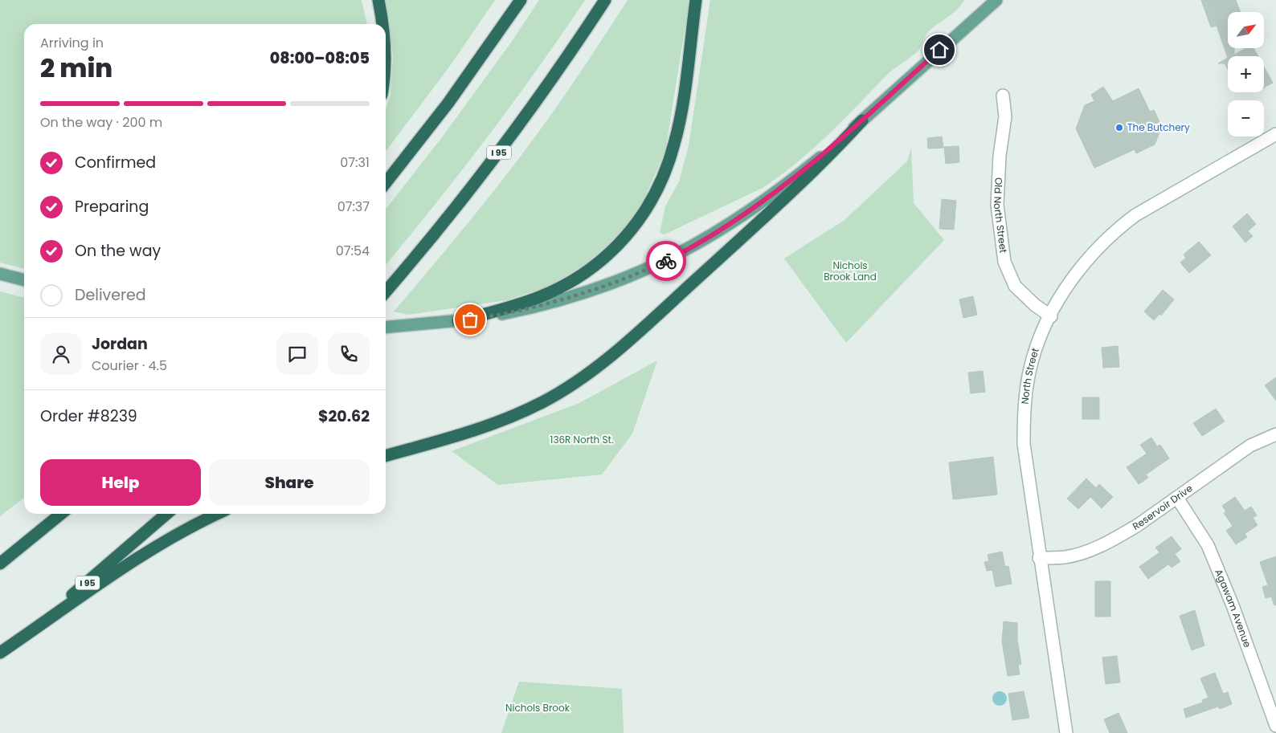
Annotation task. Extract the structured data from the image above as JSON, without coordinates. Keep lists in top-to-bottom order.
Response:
{
  "streets": {
    "highway": ["I 95"],
    "street": [
      "Old North Street",
      "North Street",
      "Reservoir Drive",
      "Agawam Avenue"
    ]
  },
  "crossings": [
    ["Old North Street", "North Street"],
    ["North Street", "Reservoir Drive"],
    ["Reservoir Drive", "Agawam Avenue"]
  ],
  "parks": ["Nichols Brook Land", "136R North St.", "Nichols Brook"],
  "places": ["The Butchery"],
  "north": "top right",
  "page": {
    "map_buttons": ["+", "−"],
    "heading": ["2 min", "Arriving in", "08:00–08:05"],
    "panel": [
      "Jordan",
      "Courier · 4.5",
      "Order #8239",
      "$20.62"
    ],
    "bar": "On the way · 200 m",
    "list": [
      ["Confirmed", "07:31"],
      ["Preparing", "07:37"],
      ["On the way", "07:54"],
      "Delivered"
    ],
    "buttons": ["Help", "Share"]
  }
}
